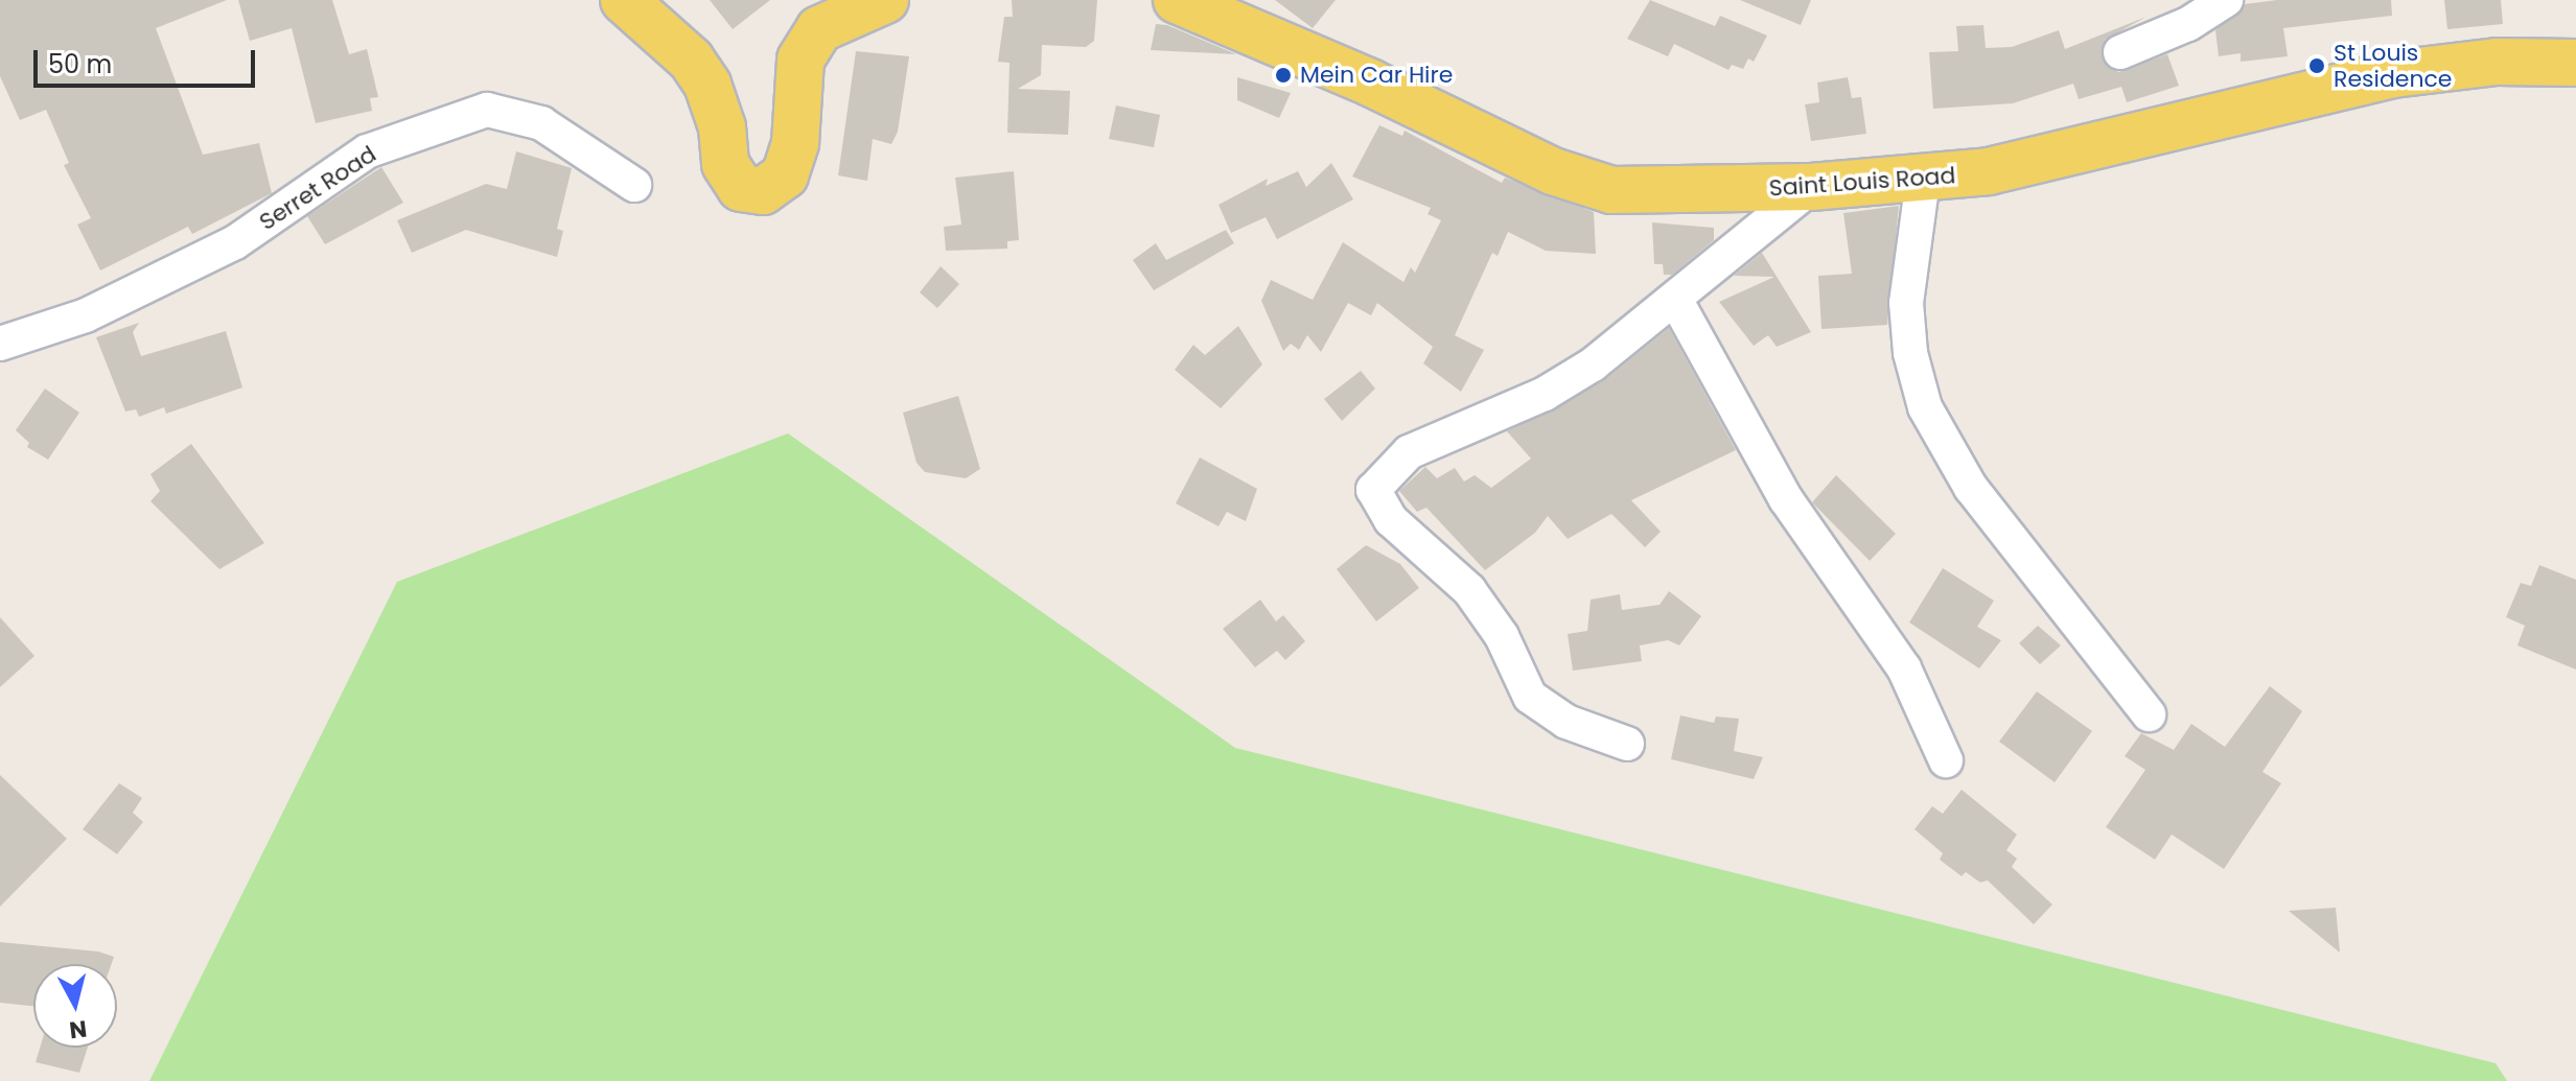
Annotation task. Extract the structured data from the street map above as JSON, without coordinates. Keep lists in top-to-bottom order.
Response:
{
  "streets": {
    "main road": ["Saint Louis Road"],
    "street": ["Serret Road"]
  },
  "places": ["St Louis Residence", "Mein Car Hire"],
  "scale_bar": "50 m",
  "north": "bottom"
}
